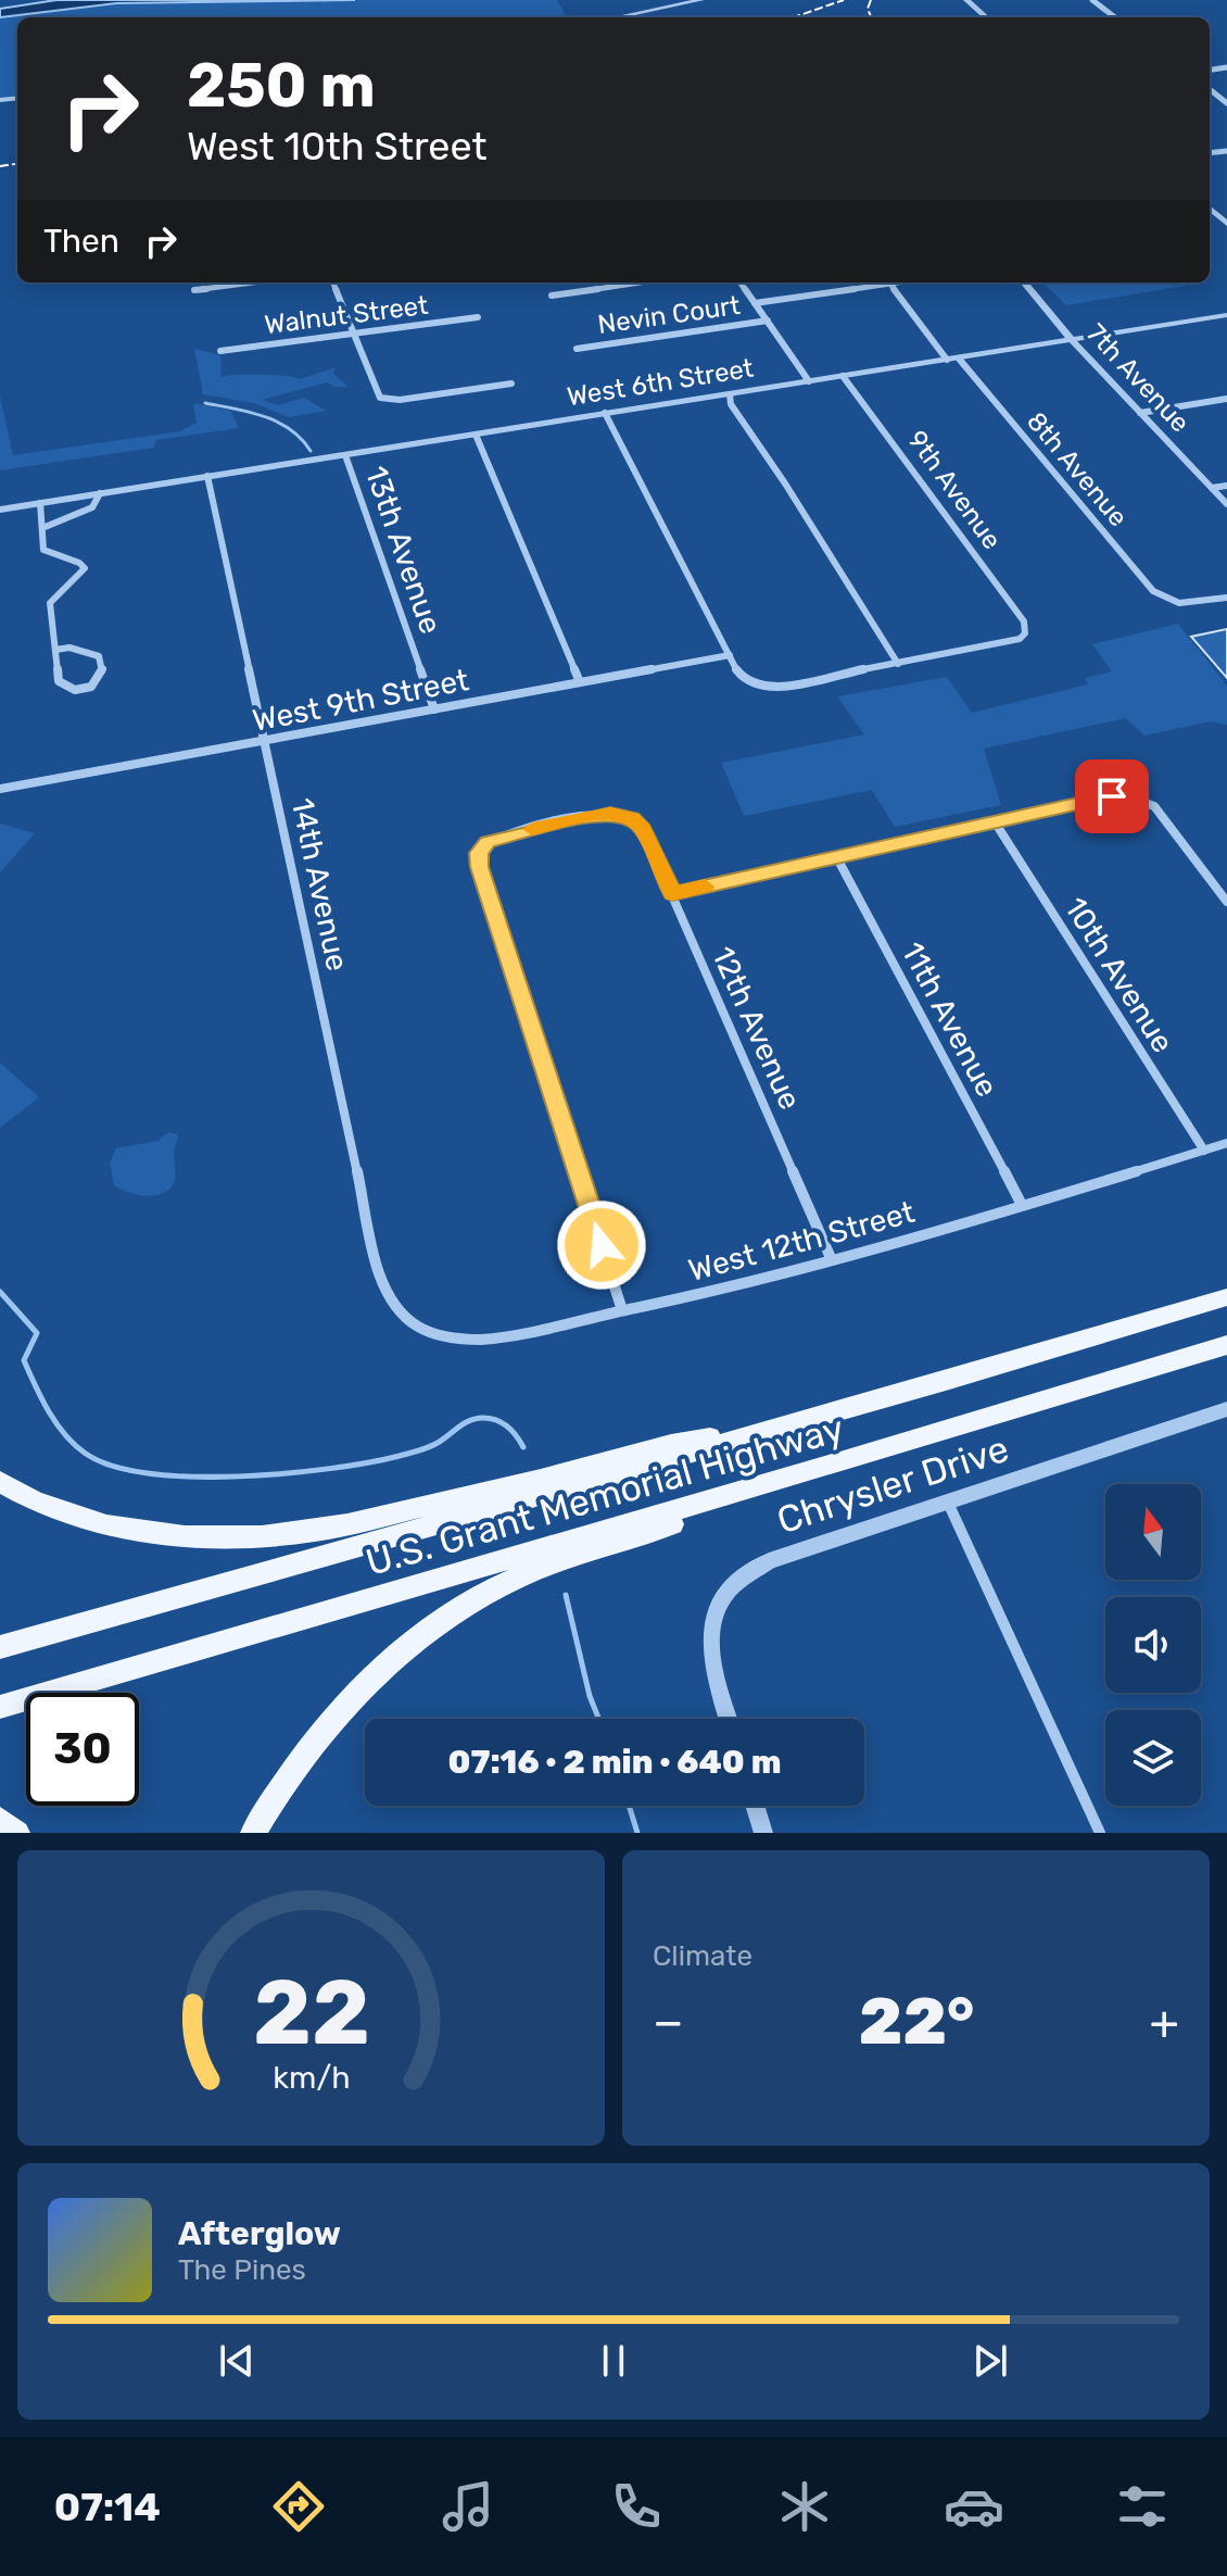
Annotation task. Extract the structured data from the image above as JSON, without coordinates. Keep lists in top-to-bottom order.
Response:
{
  "streets": {
    "main road": ["U.S. Grant Memorial Highway"],
    "street": [
      "Walnut Street",
      "Nevin Court",
      "7th Avenue",
      "West 6th Street",
      "8th Avenue",
      "9th Avenue",
      "13th Avenue",
      "West 9th Street",
      "14th Avenue",
      "10th Avenue",
      "11th Avenue",
      "12th Avenue",
      "West 12th Street",
      "Chrysler Drive"
    ]
  },
  "crossings": [
    ["7th Avenue", "West 6th Street"],
    ["West 6th Street", "8th Avenue"],
    ["West 6th Street", "9th Avenue"],
    ["West 6th Street", "13th Avenue"],
    ["West 6th Street", "14th Avenue"],
    ["13th Avenue", "West 9th Street"],
    ["West 9th Street", "14th Avenue"],
    ["14th Avenue", "West 12th Street"],
    ["10th Avenue", "West 12th Street"],
    ["11th Avenue", "West 12th Street"],
    ["12th Avenue", "West 12th Street"]
  ],
  "north": "top",
  "page": {
    "turn": ["250 m", "West 10th Street"],
    "then": "Then",
    "limit": "30",
    "trip": "07:16 · 2 min · 640 m",
    "tile": "Climate",
    "heat": ["−", "22°", "+"],
    "song": ["Afterglow", "The Pines"],
    "tabs": "07:14",
    "gauge": ["22", "km/h"]
  }
}
